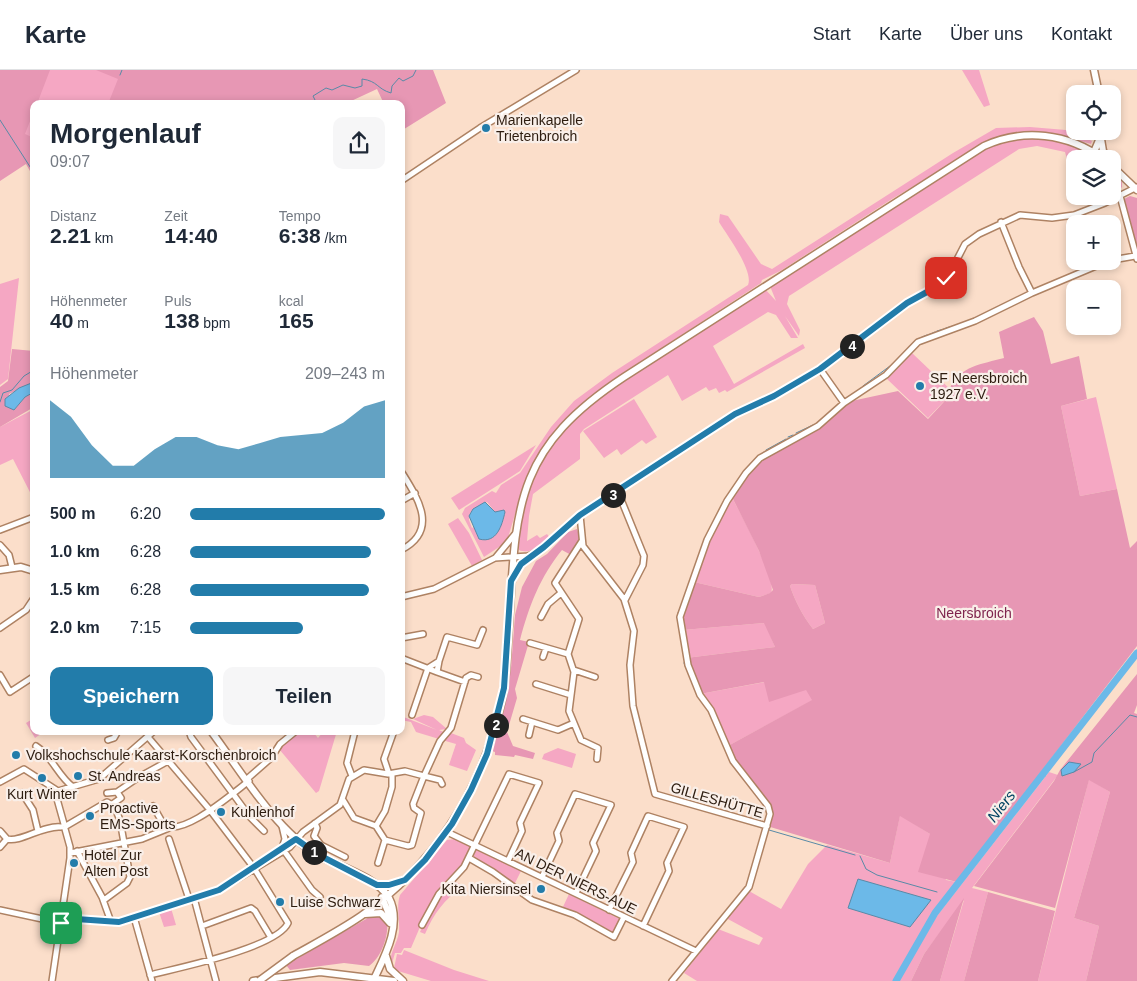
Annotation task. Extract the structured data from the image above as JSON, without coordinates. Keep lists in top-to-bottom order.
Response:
{
  "streets": {
    "street": ["GILLESHÜTTE", "AN DER NIERS-AUE"]
  },
  "crossings": [
    ["GILLESHÜTTE", "AN DER NIERS-AUE"]
  ],
  "water": ["Niers"],
  "parks": ["Neersbroich"],
  "places": [
    "Marienkapelle Trietenbroich",
    "SF Neersbroich 1927 e.V.",
    "Volkshochschule Kaarst-Korschenbroich",
    "St. Andreas",
    "Kurt Winter",
    "Kuhlenhof",
    "Proactive EMS-Sports",
    "Hotel Zur Alten Post",
    "Kita Niersinsel",
    "Luise Schwarz"
  ],
  "page": {
    "header": "Karte",
    "nav": [
      "Start",
      "Karte",
      "Über uns",
      "Kontakt"
    ],
    "map_buttons": ["+", "−"],
    "heading": ["Morgenlauf", "09:07"],
    "stats": [
      ["Distanz", "2.21 km"],
      ["Zeit", "14:40"],
      ["Tempo", "6:38 /km"],
      ["Höhenmeter", "40 m"],
      ["Puls", "138 bpm"],
      ["kcal", "165"]
    ],
    "pins": [
      "4",
      "3",
      "2",
      "1"
    ],
    "chart": ["Höhenmeter", "209–243 m"],
    "list": [
      {
        "name": "500 m",
        "note": "6:20"
      },
      {
        "name": "1.0 km",
        "note": "6:28"
      },
      {
        "name": "1.5 km",
        "note": "6:28"
      },
      {
        "name": "2.0 km",
        "note": "7:15"
      }
    ],
    "buttons": ["Speichern", "Teilen"]
  }
}
